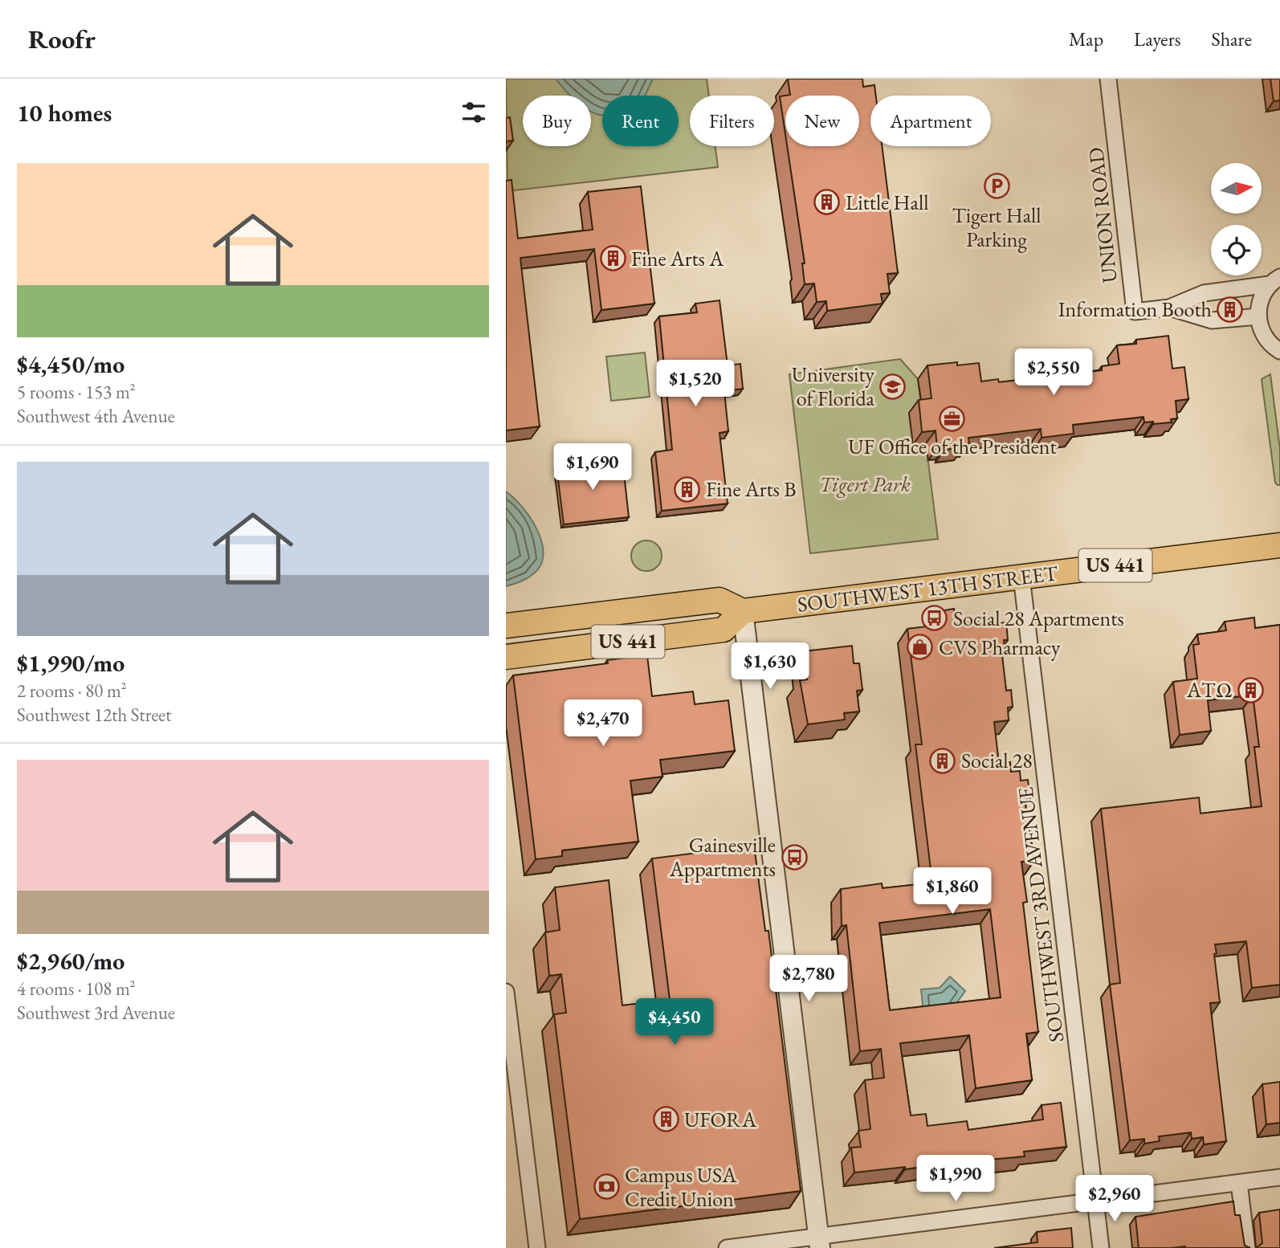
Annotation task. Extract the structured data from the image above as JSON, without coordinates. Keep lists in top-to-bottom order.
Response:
{
  "streets": {
    "main road": ["US 441", "SOUTHWEST 13TH STREET"],
    "street": ["UNION ROAD", "SOUTHWEST 3RD AVENUE"]
  },
  "crossings": [
    ["US 441", "SOUTHWEST 13TH STREET"],
    ["SOUTHWEST 13TH STREET", "SOUTHWEST 3RD AVENUE"]
  ],
  "parks": ["Tigert Park"],
  "places": {
    "parking": ["Tigert Hall Parking"],
    "building": [
      "Little Hall",
      "Fine Arts A",
      "Information Booth",
      "Fine Arts B",
      "ΑΤΩ",
      "Social 28",
      "UFORA"
    ],
    "school or university": ["University of Florida"],
    "office": ["UF Office of the President"],
    "bus stop": ["Social 28 Apartments", "Gainesville Appartments"],
    "shop": ["CVS Pharmacy"],
    "bank": ["Campus USA Credit Union"]
  },
  "north": "right",
  "page": {
    "header": "Roofr",
    "nav": ["Map", "Layers", "Share"],
    "heading": "10 homes",
    "chip": [
      "Buy",
      "Rent",
      "Filters",
      "New",
      "Apartment"
    ],
    "list": [
      {
        "name": "$4,450/mo",
        "note": "5 rooms · 153 m² · Southwest 4th Avenue"
      },
      {
        "name": "$1,990/mo",
        "note": "2 rooms · 80 m² · Southwest 12th Street"
      },
      {
        "name": "$2,960/mo",
        "note": "4 rooms · 108 m² · Southwest 3rd Avenue"
      }
    ],
    "price": [
      "$2,550",
      "$1,520",
      "$1,690",
      "$1,630",
      "$2,470",
      "$1,860",
      "$2,780",
      "$4,450",
      "$1,990",
      "$2,960"
    ]
  }
}
